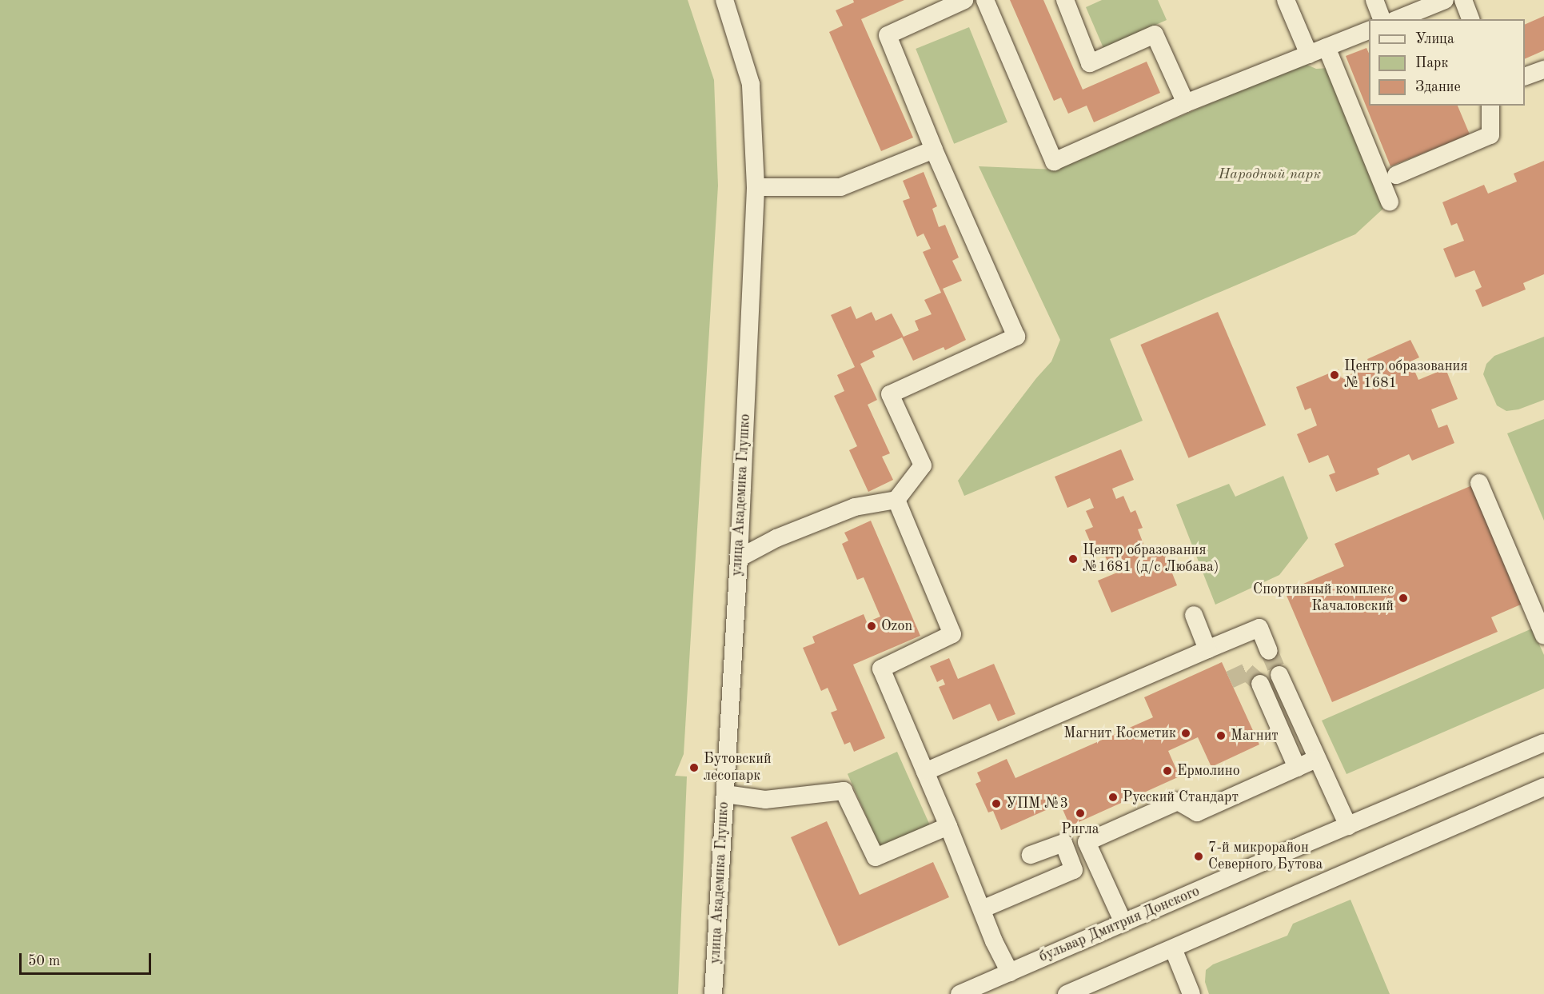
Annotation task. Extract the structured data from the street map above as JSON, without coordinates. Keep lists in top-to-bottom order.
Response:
{
  "streets": {
    "street": ["улица Академика Глушко", "бульвар Дмитрия Донского"]
  },
  "parks": ["Народный парк"],
  "places": [
    "Центр образования № 1681",
    "Центр образования №1681 (д/с Любава)",
    "Спортивный комплекс Качаловский",
    "Ozon",
    "Магнит Косметик",
    "Магнит",
    "Бутовский лесопарк",
    "Ермолино",
    "Русский Стандарт",
    "УПМ №3",
    "Ригла",
    "7-й микрорайон Северного Бутова"
  ],
  "legend": ["Улица", "Парк", "Здание"],
  "scale_bar": "50 m"
}
